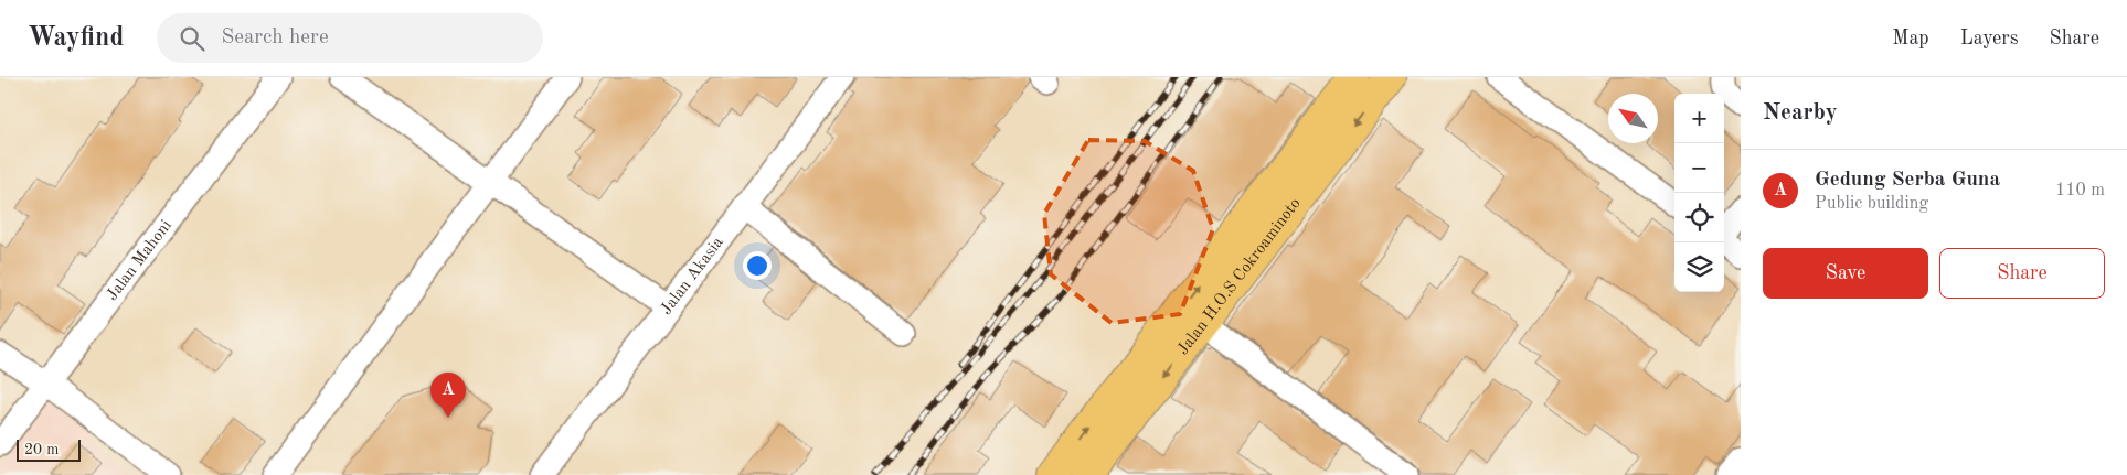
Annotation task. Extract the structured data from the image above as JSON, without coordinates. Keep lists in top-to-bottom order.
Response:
{
  "streets": {
    "main road": ["Jalan H.O.S Cokroaminoto"],
    "street": ["Jalan Mahoni", "Jalan Akasia"]
  },
  "scale_bar": "20 m",
  "north": "top left",
  "page": {
    "header": "Wayfind",
    "search": "Search here",
    "nav": ["Map", "Layers", "Share"],
    "heading": "Nearby",
    "map_buttons": ["+", "−"],
    "list": [
      {
        "mark": "A",
        "name": "Gedung Serba Guna",
        "note": "Public building",
        "value": "110 m"
      }
    ],
    "buttons": ["Save", "Share"],
    "pins": "A",
    "scale": "20 m"
  }
}
